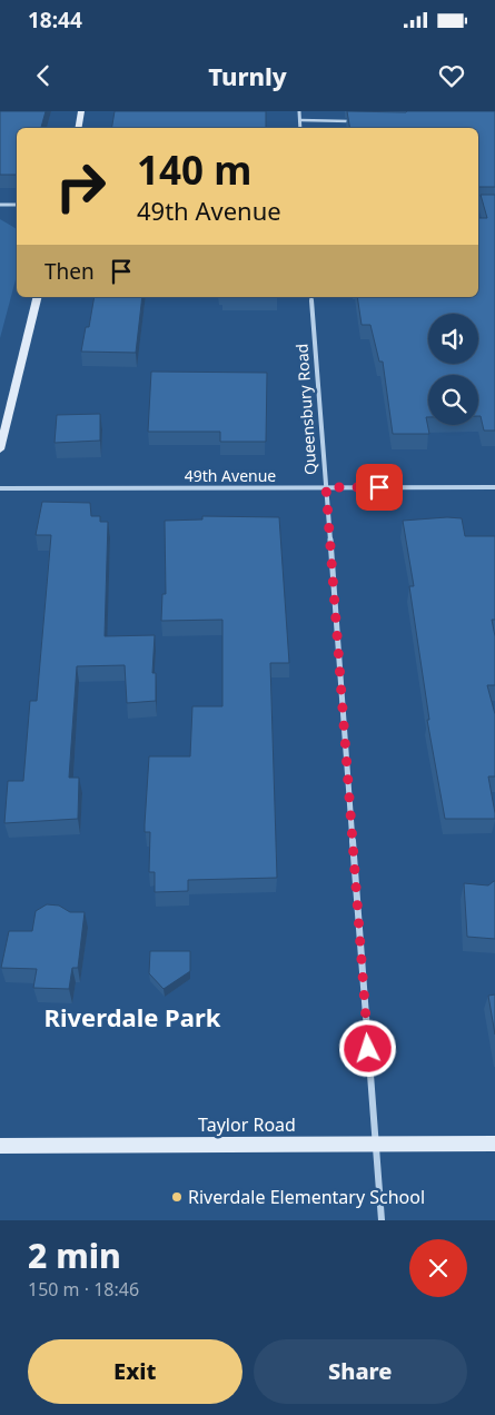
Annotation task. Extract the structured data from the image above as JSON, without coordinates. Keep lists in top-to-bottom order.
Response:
{
  "streets": {
    "street": ["Queensbury Road", "49th Avenue", "Taylor Road"]
  },
  "crossings": [
    ["Queensbury Road", "49th Avenue"],
    ["Queensbury Road", "Taylor Road"]
  ],
  "districts": ["Riverdale Park"],
  "places": ["Riverdale Elementary School"],
  "page": {
    "status": "18:44",
    "header": "Turnly",
    "turn": ["140 m", "49th Avenue"],
    "then": "Then",
    "heading": ["2 min", "150 m · 18:46"],
    "buttons": ["Exit", "Share"]
  }
}
